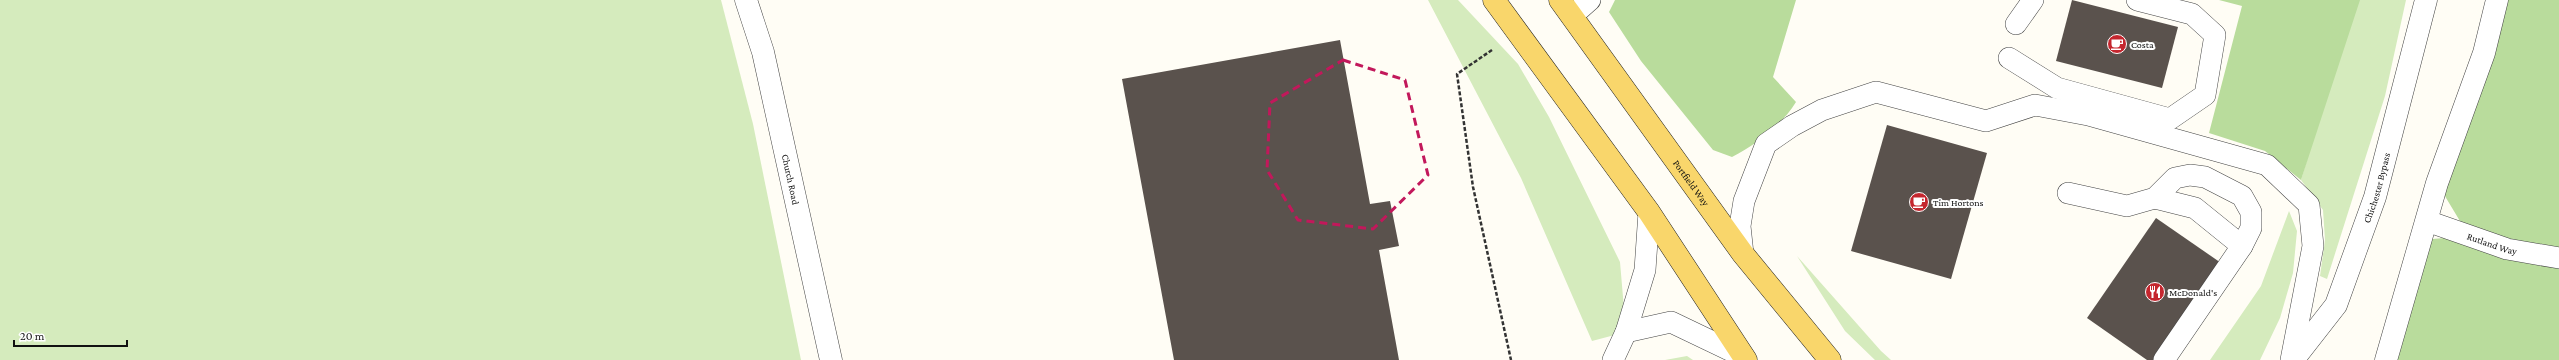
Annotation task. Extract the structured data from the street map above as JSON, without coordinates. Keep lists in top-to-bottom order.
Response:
{
  "streets": {
    "main road": ["Portfield Way"],
    "street": ["Church Road", "Chichester Bypass"],
    "lane": ["Rutland Way"]
  },
  "places": {
    "cafe": ["Costa", "Tim Hortons"],
    "restaurant": ["McDonald's"]
  },
  "scale_bar": "20 m"
}
